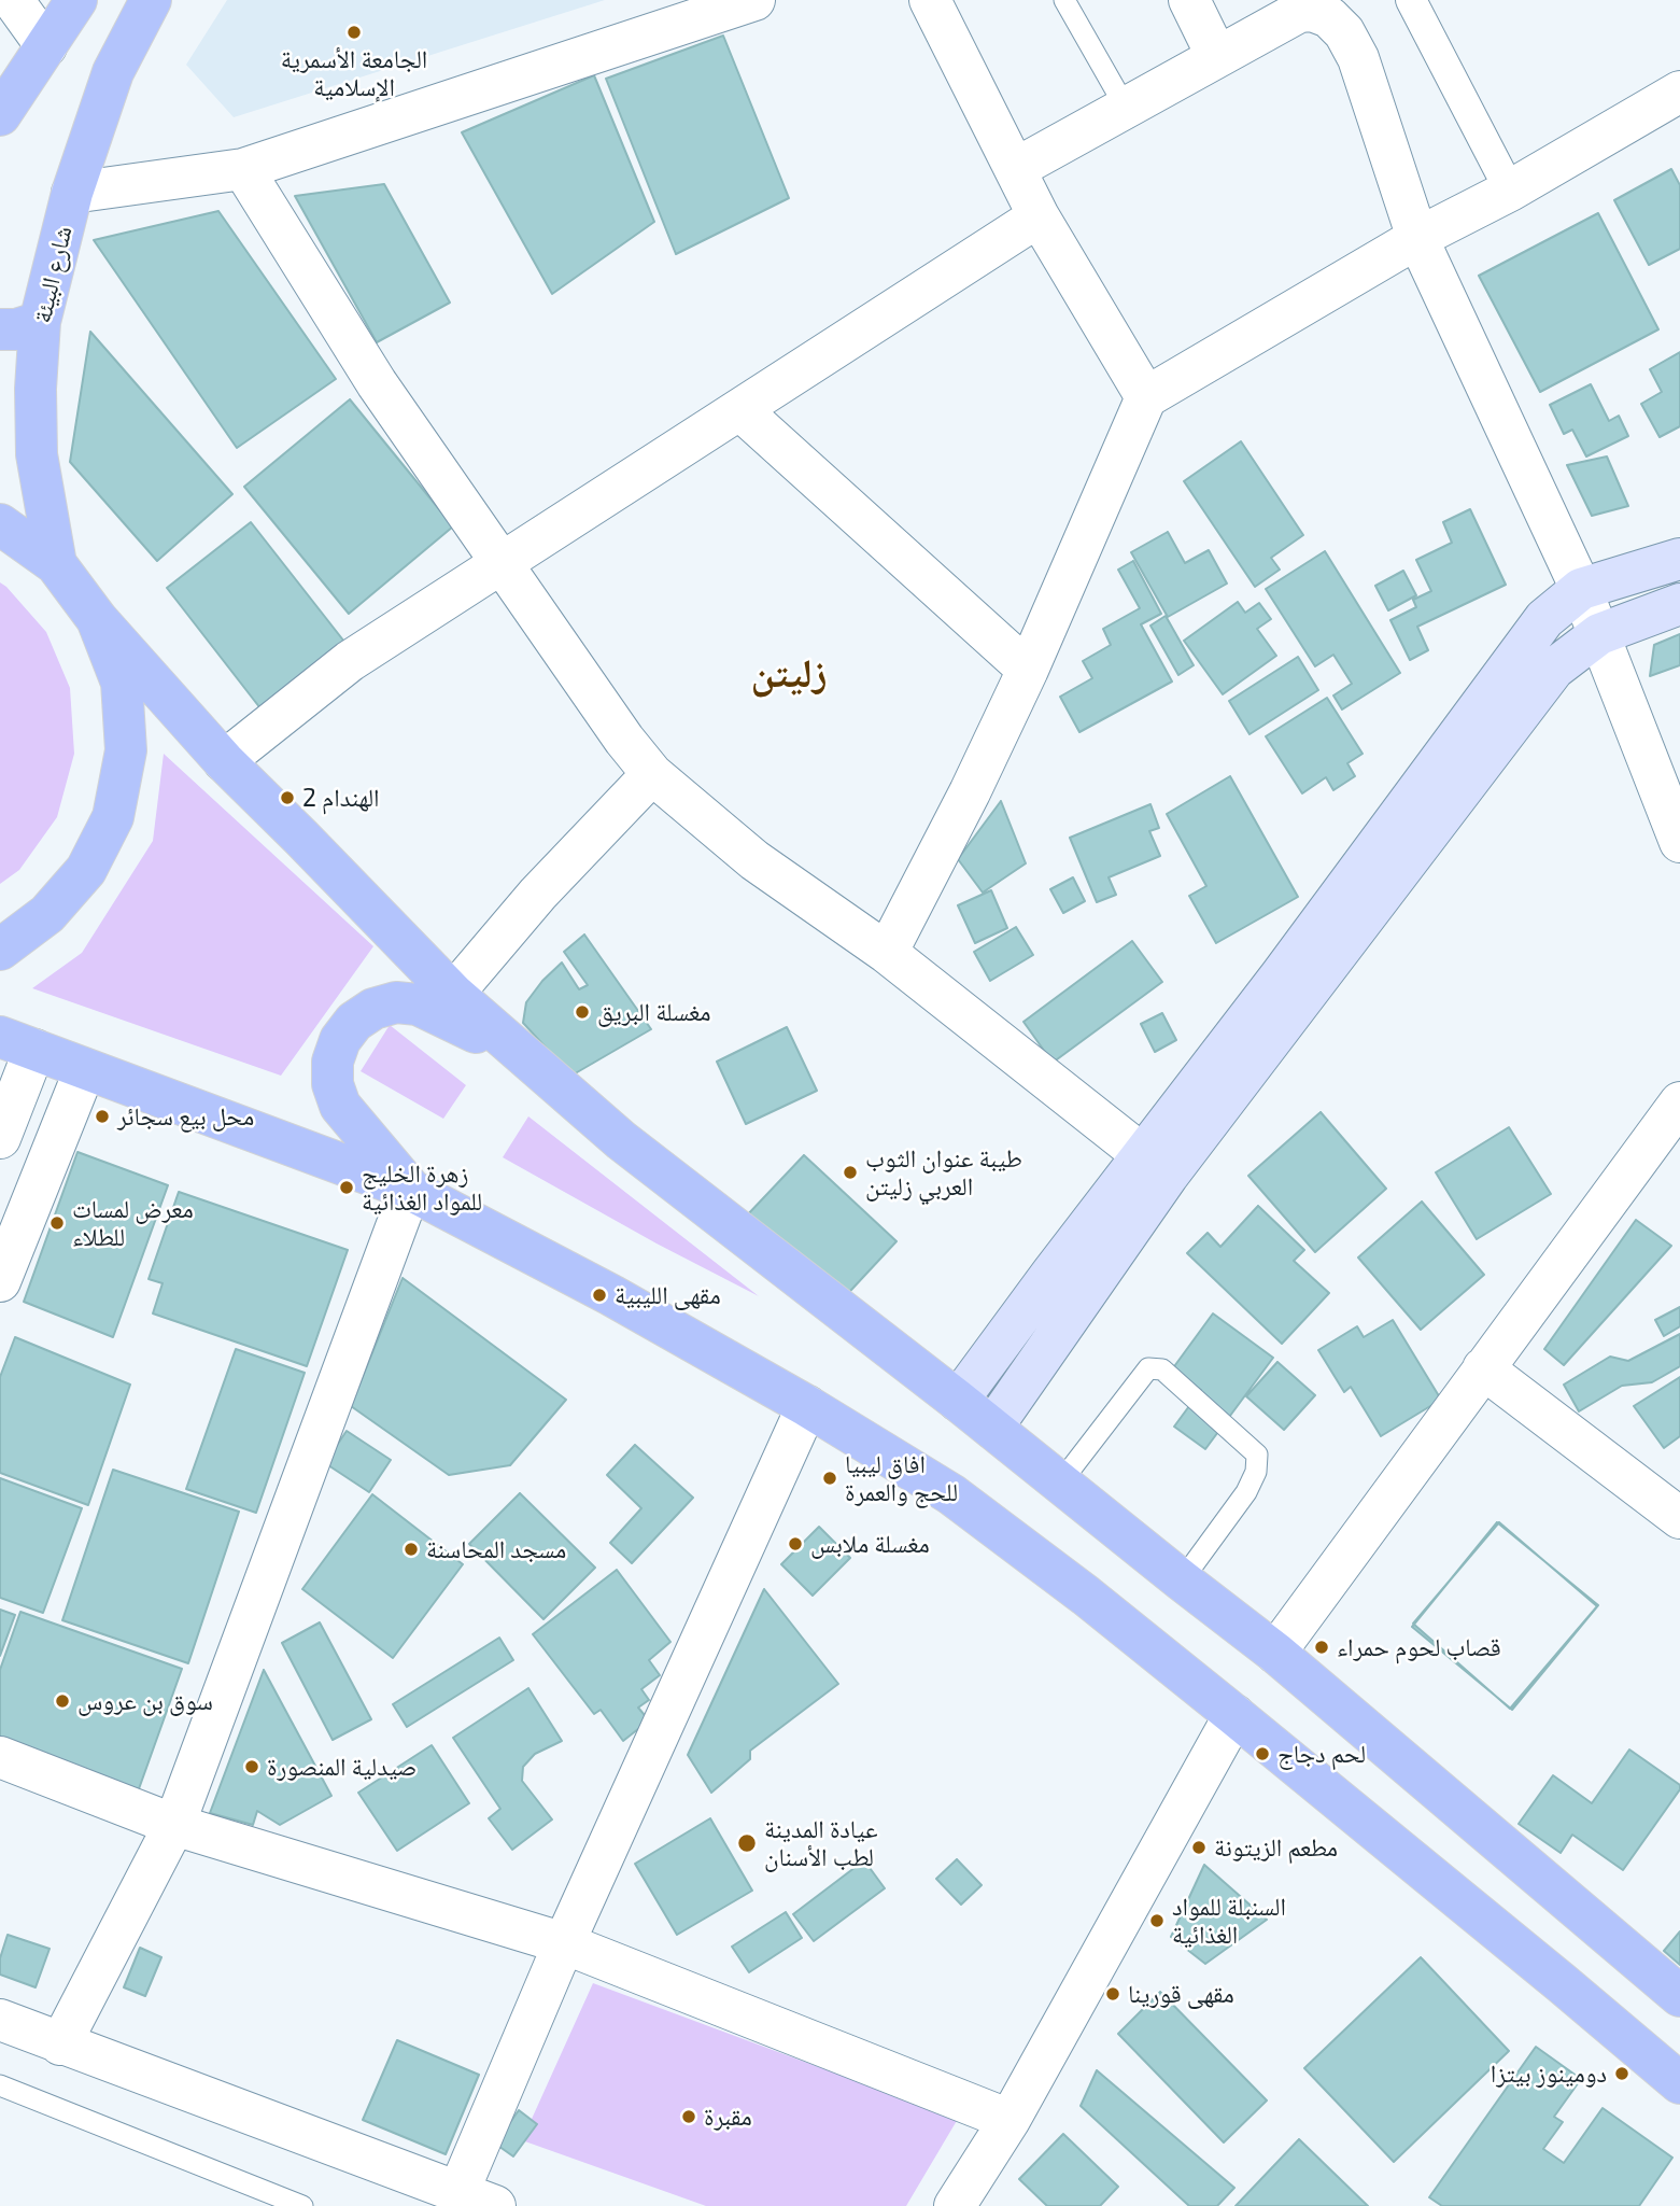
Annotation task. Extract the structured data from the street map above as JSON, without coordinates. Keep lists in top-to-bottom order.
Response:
{
  "streets": {
    "main road": ["شارع البيئة"]
  },
  "districts": ["زليتن"],
  "places": [
    "الجامعة الأسمرية الإسلامية",
    "الهندام 2",
    "مغسلة البريق",
    "محل بيع سجائر",
    "طيبة عنوان الثوب العربي زليتن",
    "زهرة الخليج للمواد الغذائية",
    "معرض لمسات للطلاء",
    "مقهى الليبية",
    "افاق ليبيا للحج والعمرة",
    "مغسلة ملابس",
    "مسجد المحاسنة",
    "قصاب لحوم حمراء",
    "سوق بن عروس",
    "لحم دجاج",
    "صيدلية المنصورة",
    "عيادة المدينة لطب الأسنان",
    "مطعم الزيتونة",
    "السنبلة للمواد الغذائية",
    "مقهى قورينا",
    "دومينوز بيتزا",
    "مقبرة"
  ]
}
